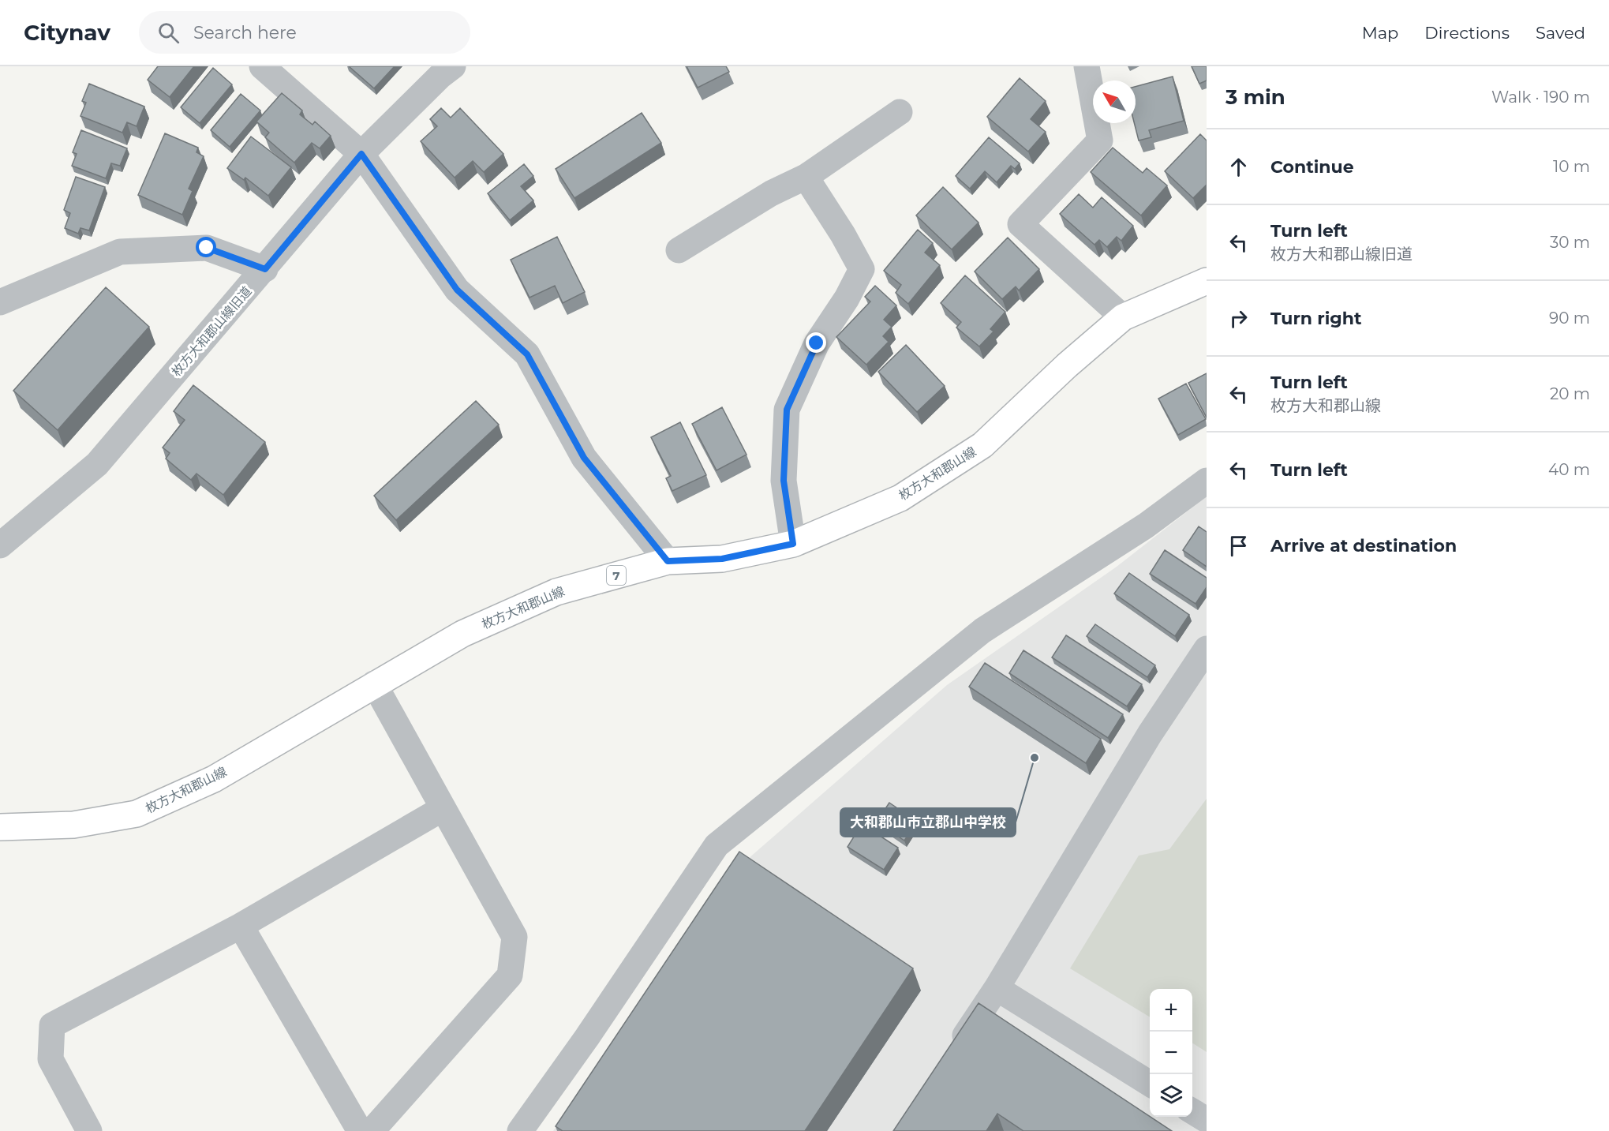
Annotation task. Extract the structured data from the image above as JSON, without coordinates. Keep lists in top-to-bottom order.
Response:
{
  "streets": {
    "main road": ["枚方大和郡山線", "7"],
    "street": ["枚方大和郡山線旧道"]
  },
  "places": ["大和郡山市立郡山中学校"],
  "north": "top left",
  "page": {
    "header": "Citynav",
    "search": "Search here",
    "nav": ["Map", "Directions", "Saved"],
    "heading": ["3 min", "Walk · 190 m"],
    "list": [
      ["Continue", "10 m"],
      ["Turn left", "枚方大和郡山線旧道", "30 m"],
      ["Turn right", "90 m"],
      ["Turn left", "枚方大和郡山線", "20 m"],
      ["Turn left", "40 m"],
      "Arrive at destination"
    ],
    "map_buttons": ["+", "−"]
  }
}
